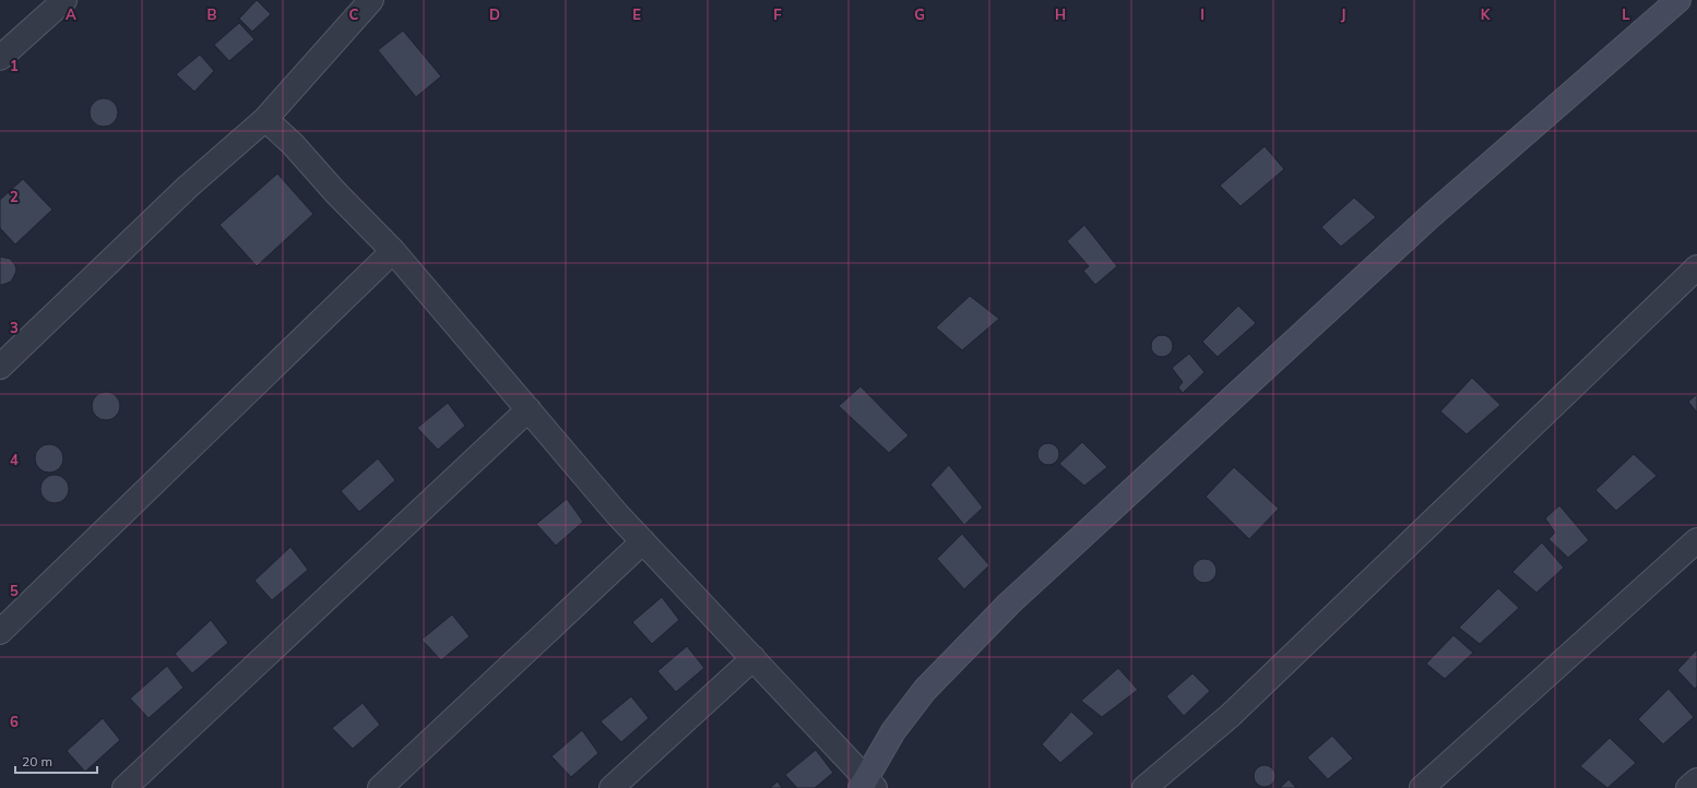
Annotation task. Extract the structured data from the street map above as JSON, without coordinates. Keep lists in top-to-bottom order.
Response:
{
  "scale_bar": "20 m",
  "grid": {
    "columns": [
      "A",
      "B",
      "C",
      "D",
      "E",
      "F",
      "G",
      "H",
      "I",
      "J",
      "K",
      "L"
    ],
    "rows": [
      "1",
      "2",
      "3",
      "4",
      "5",
      "6"
    ]
  }
}
